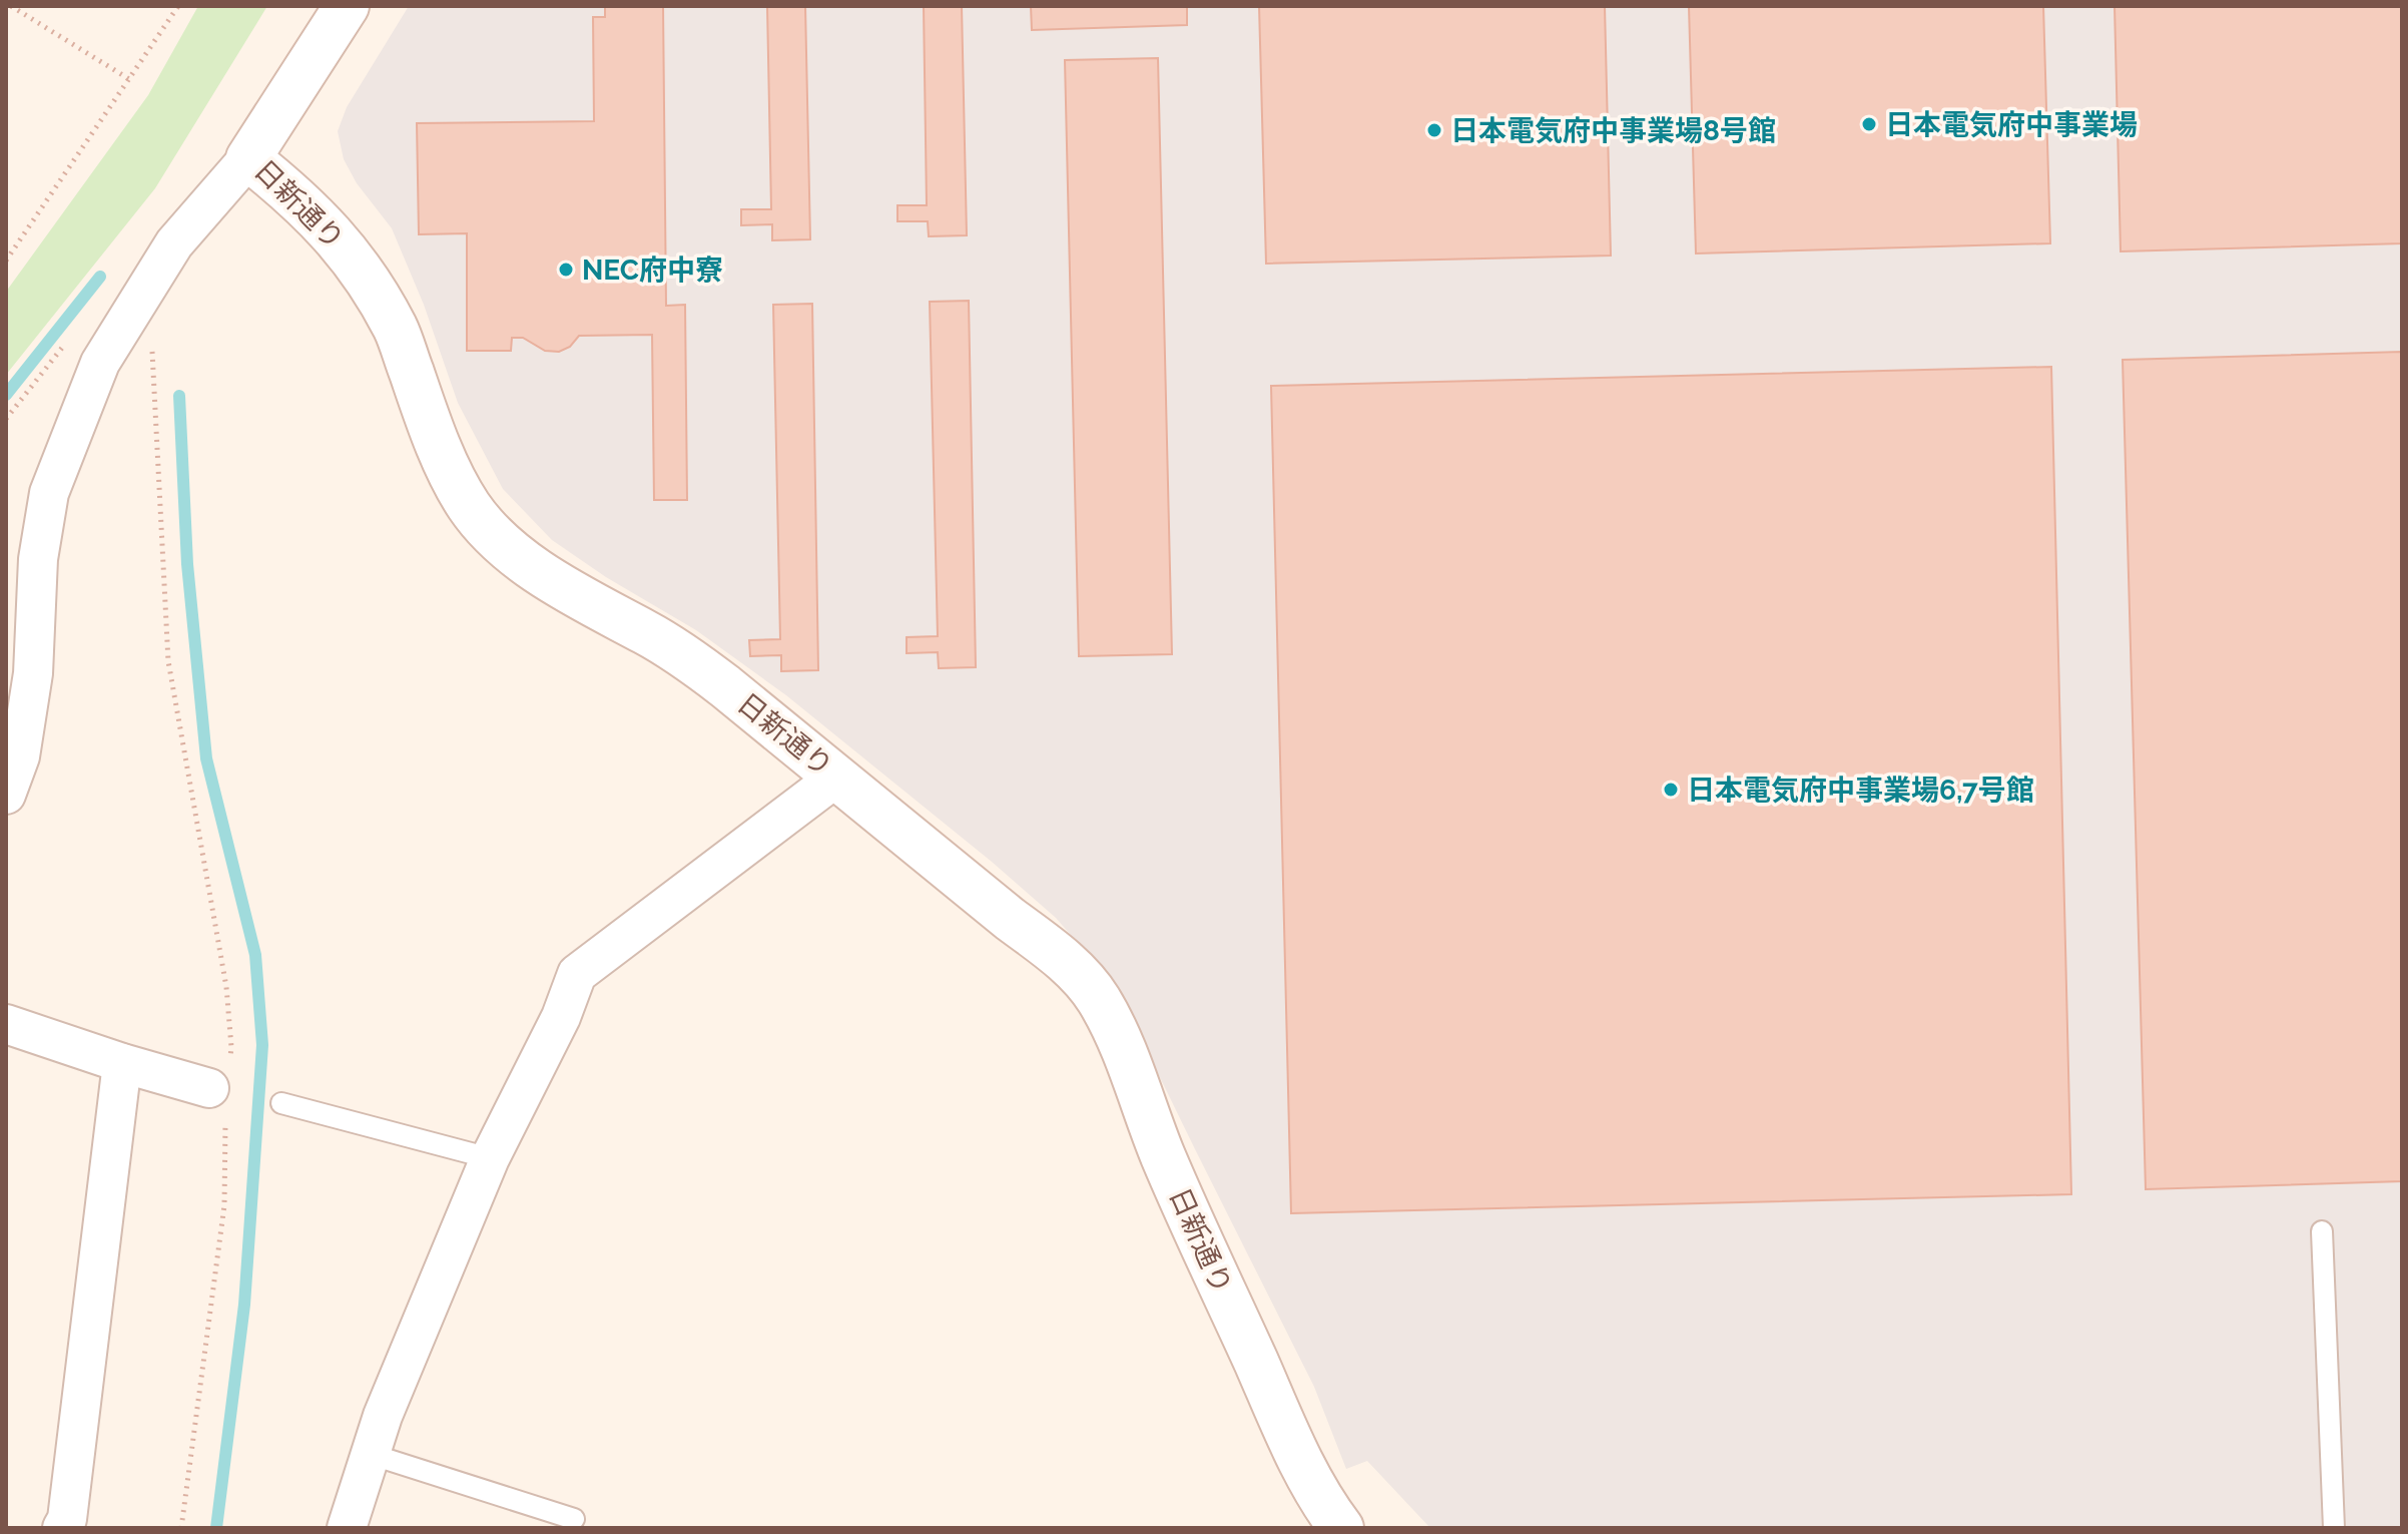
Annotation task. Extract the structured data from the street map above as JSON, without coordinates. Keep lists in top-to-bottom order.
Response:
{
  "streets": {
    "street": ["日新通り"]
  },
  "places": [
    "日本電気府中事業場",
    "日本電気府中事業場8号館",
    "NEC府中寮",
    "日本電気府中事業場6,7号館"
  ]
}
